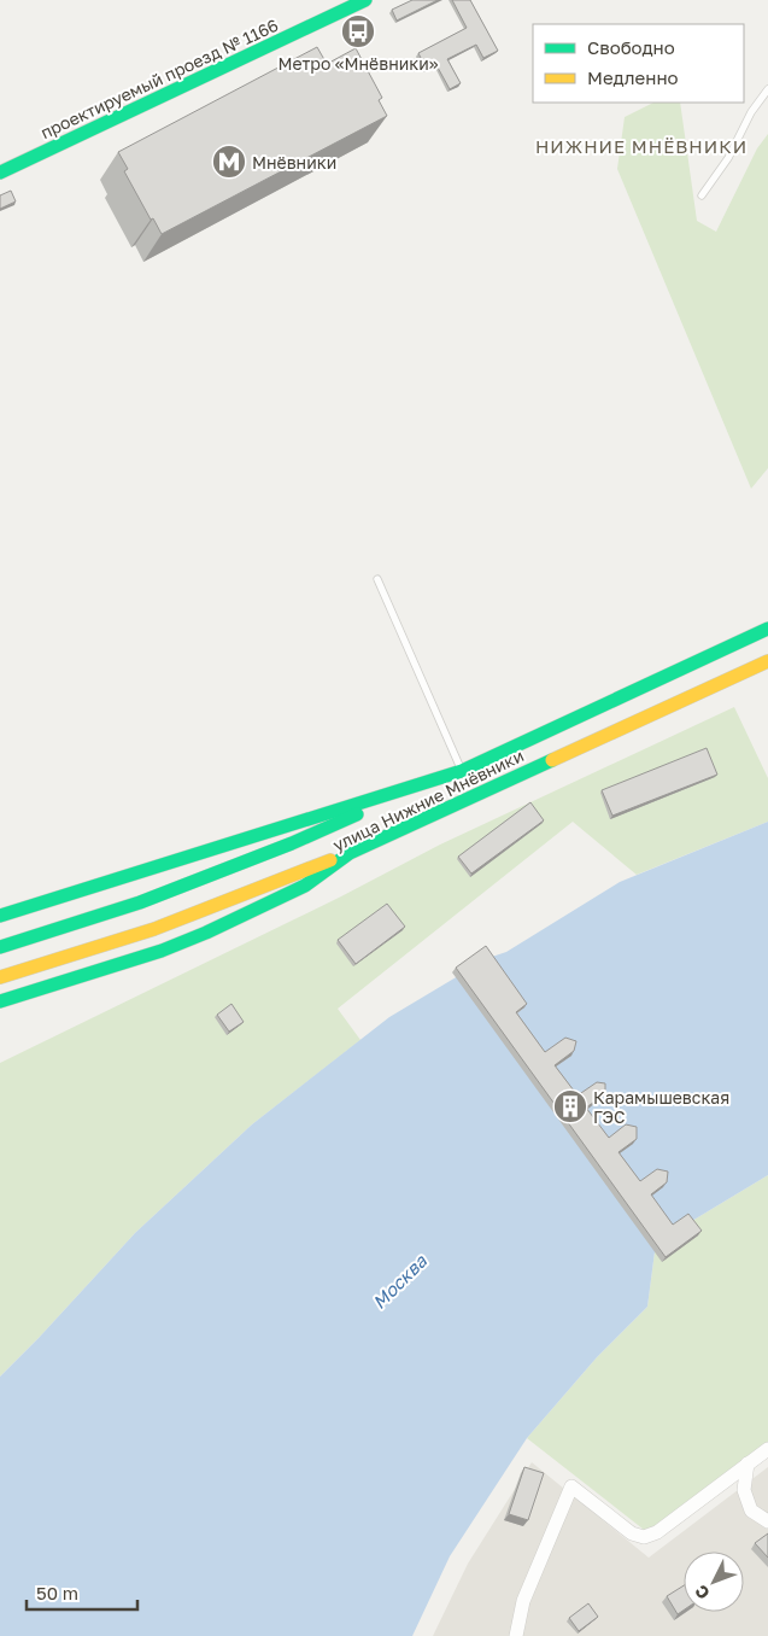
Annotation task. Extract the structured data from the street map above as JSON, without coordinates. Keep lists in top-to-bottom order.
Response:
{
  "streets": {
    "main road": ["проектируемый проезд № 1166", "улица Нижние Мнёвники"]
  },
  "districts": ["НИЖНИЕ МНЁВНИКИ"],
  "water": ["Москва"],
  "places": {
    "bus stop": ["Метро «Мнёвники»"],
    "metro station": ["Мнёвники"],
    "building": ["Карамышевская ГЭС"]
  },
  "legend": ["Свободно", "Медленно"],
  "scale_bar": "50 m",
  "north": "bottom left"
}
